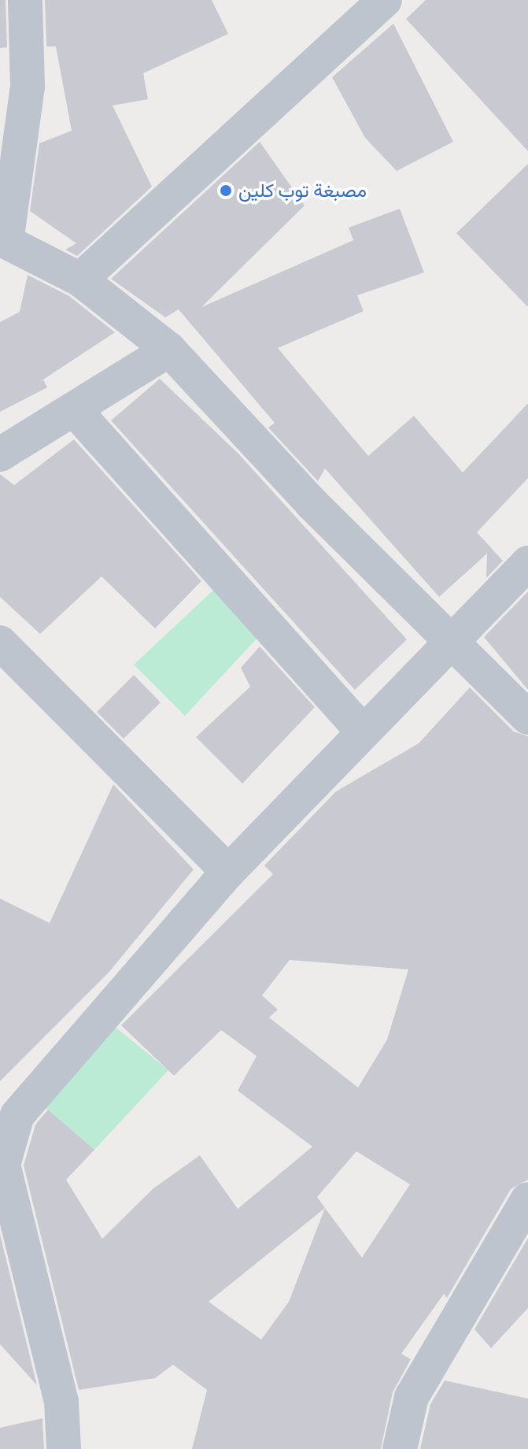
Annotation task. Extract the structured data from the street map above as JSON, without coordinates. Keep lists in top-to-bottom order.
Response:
{
  "places": ["مصبغة توب كلين"]
}
